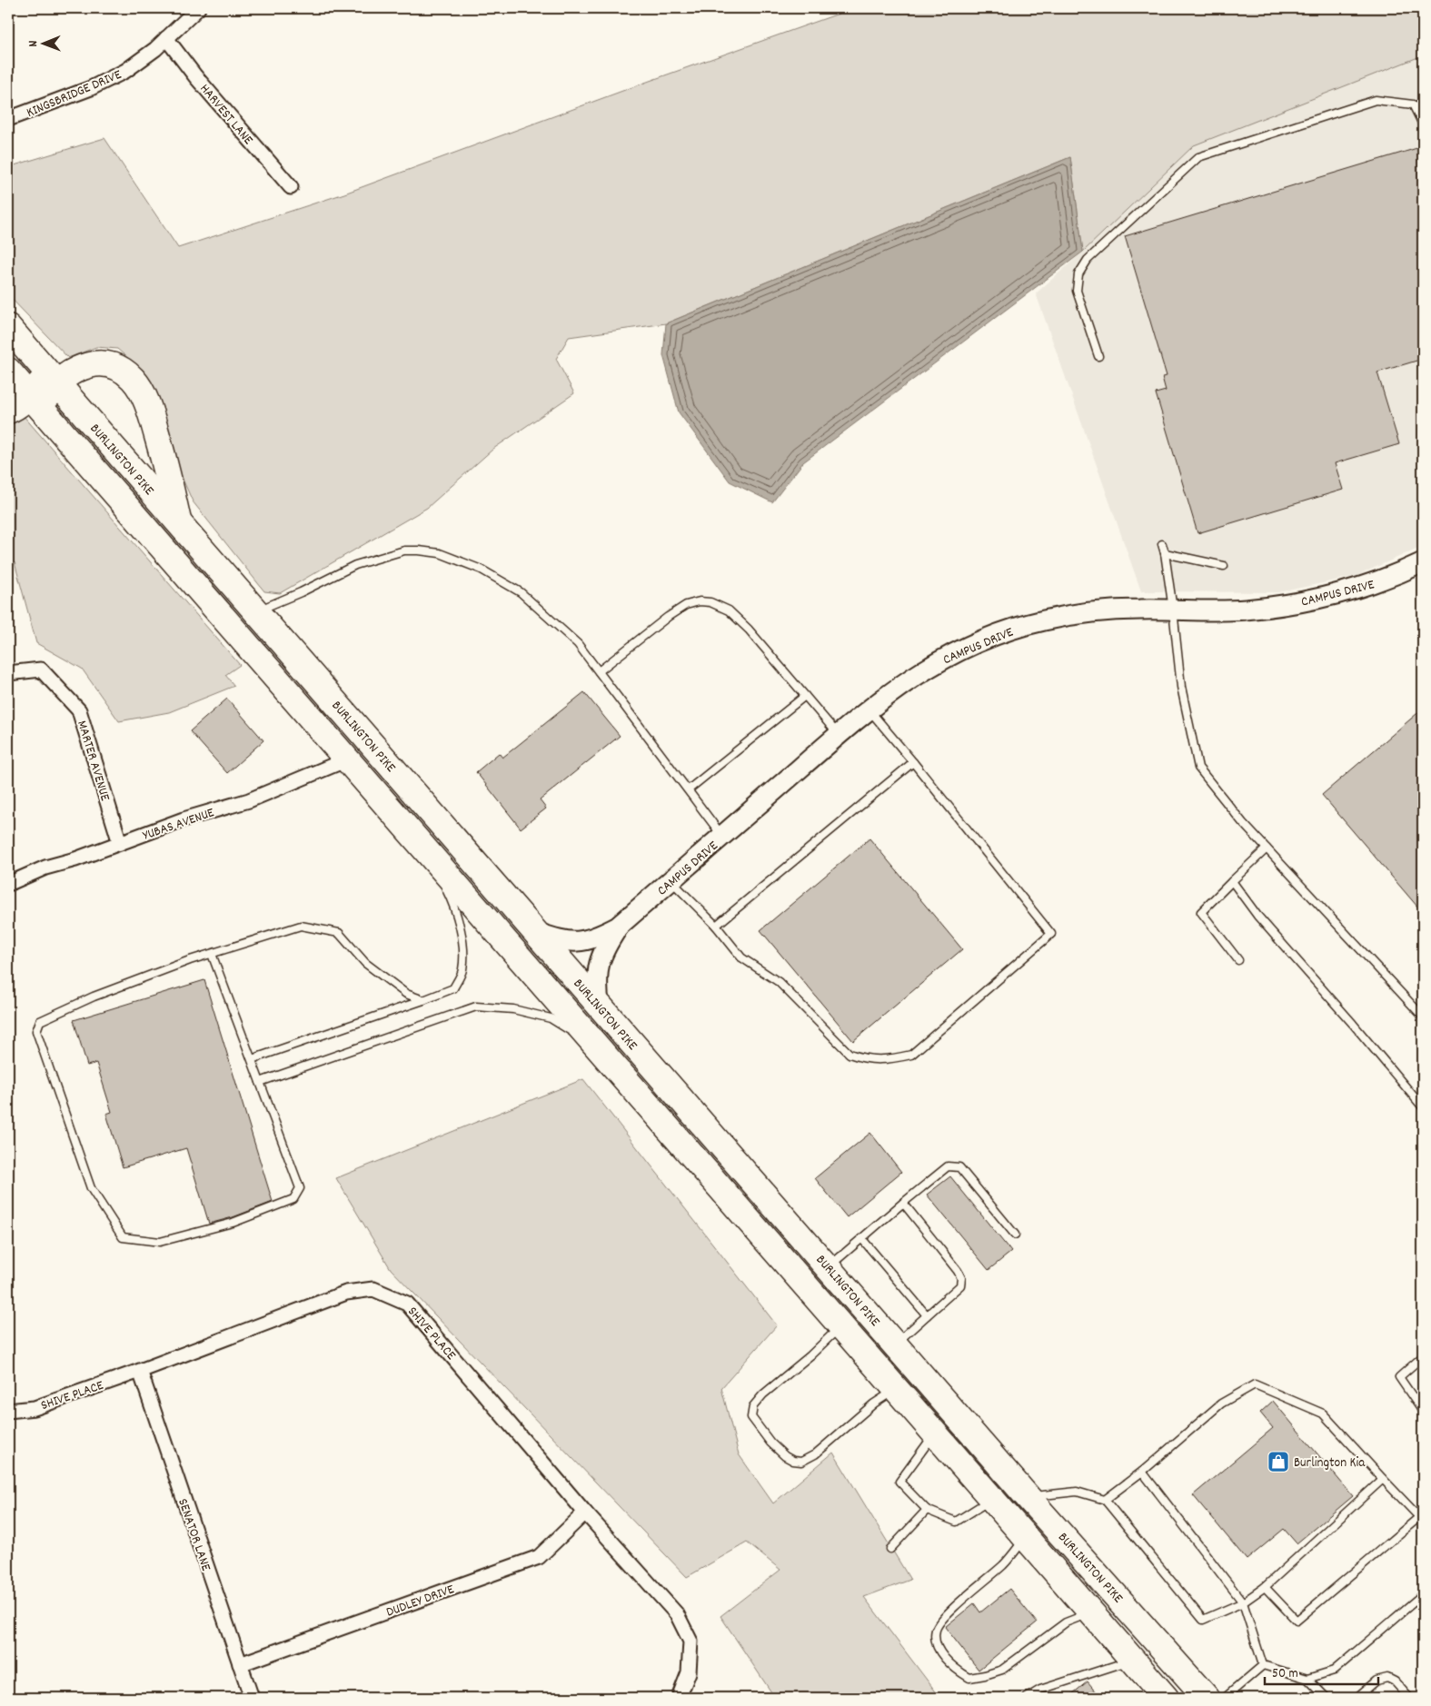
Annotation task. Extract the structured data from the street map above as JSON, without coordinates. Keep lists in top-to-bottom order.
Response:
{
  "streets": {
    "highway": ["BURLINGTON PIKE"],
    "street": [
      "KINGSBRIDGE DRIVE",
      "HARVEST LANE",
      "CAMPUS DRIVE",
      "MARTER AVENUE",
      "YUBAS AVENUE",
      "SHIVE PLACE",
      "SENATOR LANE",
      "DUDLEY DRIVE"
    ]
  },
  "crossings": [
    ["KINGSBRIDGE DRIVE", "HARVEST LANE"],
    ["BURLINGTON PIKE", "CAMPUS DRIVE"],
    ["BURLINGTON PIKE", "YUBAS AVENUE"],
    ["MARTER AVENUE", "YUBAS AVENUE"],
    ["SHIVE PLACE", "SENATOR LANE"],
    ["SHIVE PLACE", "DUDLEY DRIVE"],
    ["SENATOR LANE", "DUDLEY DRIVE"]
  ],
  "places": {
    "shop": ["Burlington Kia"]
  },
  "scale_bar": "50 m",
  "north": "left"
}
